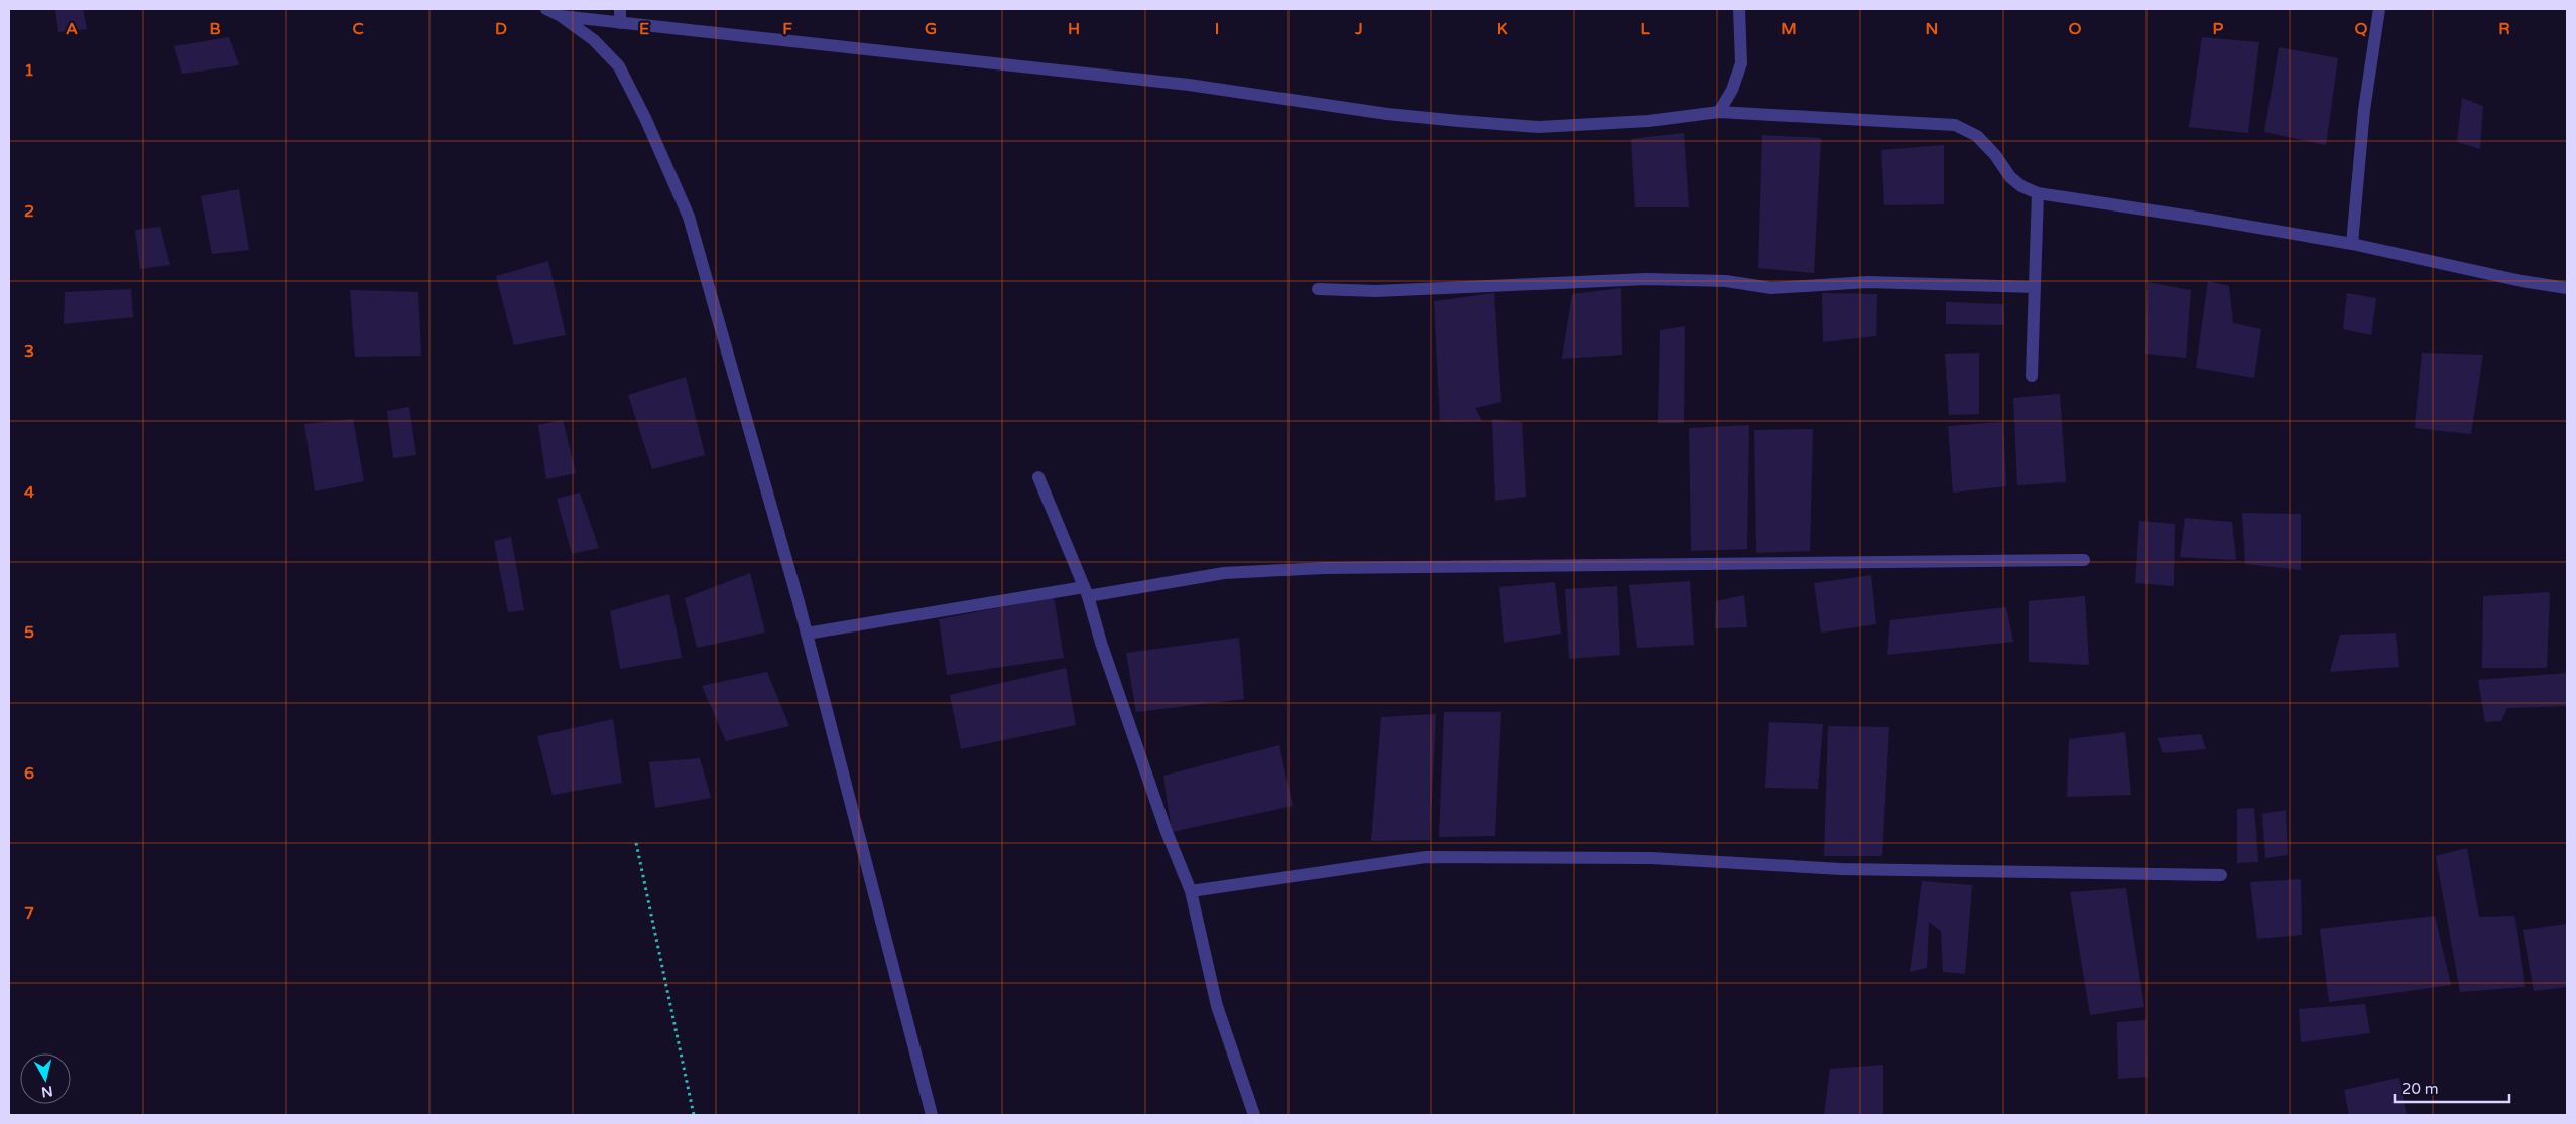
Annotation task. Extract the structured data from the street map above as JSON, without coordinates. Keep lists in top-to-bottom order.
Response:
{
  "scale_bar": "20 m",
  "north": "bottom",
  "grid": {
    "columns": [
      "A",
      "B",
      "C",
      "D",
      "E",
      "F",
      "G",
      "H",
      "I",
      "J",
      "K",
      "L",
      "M",
      "N",
      "O",
      "P",
      "Q",
      "R"
    ],
    "rows": [
      "1",
      "2",
      "3",
      "4",
      "5",
      "6",
      "7"
    ]
  }
}
